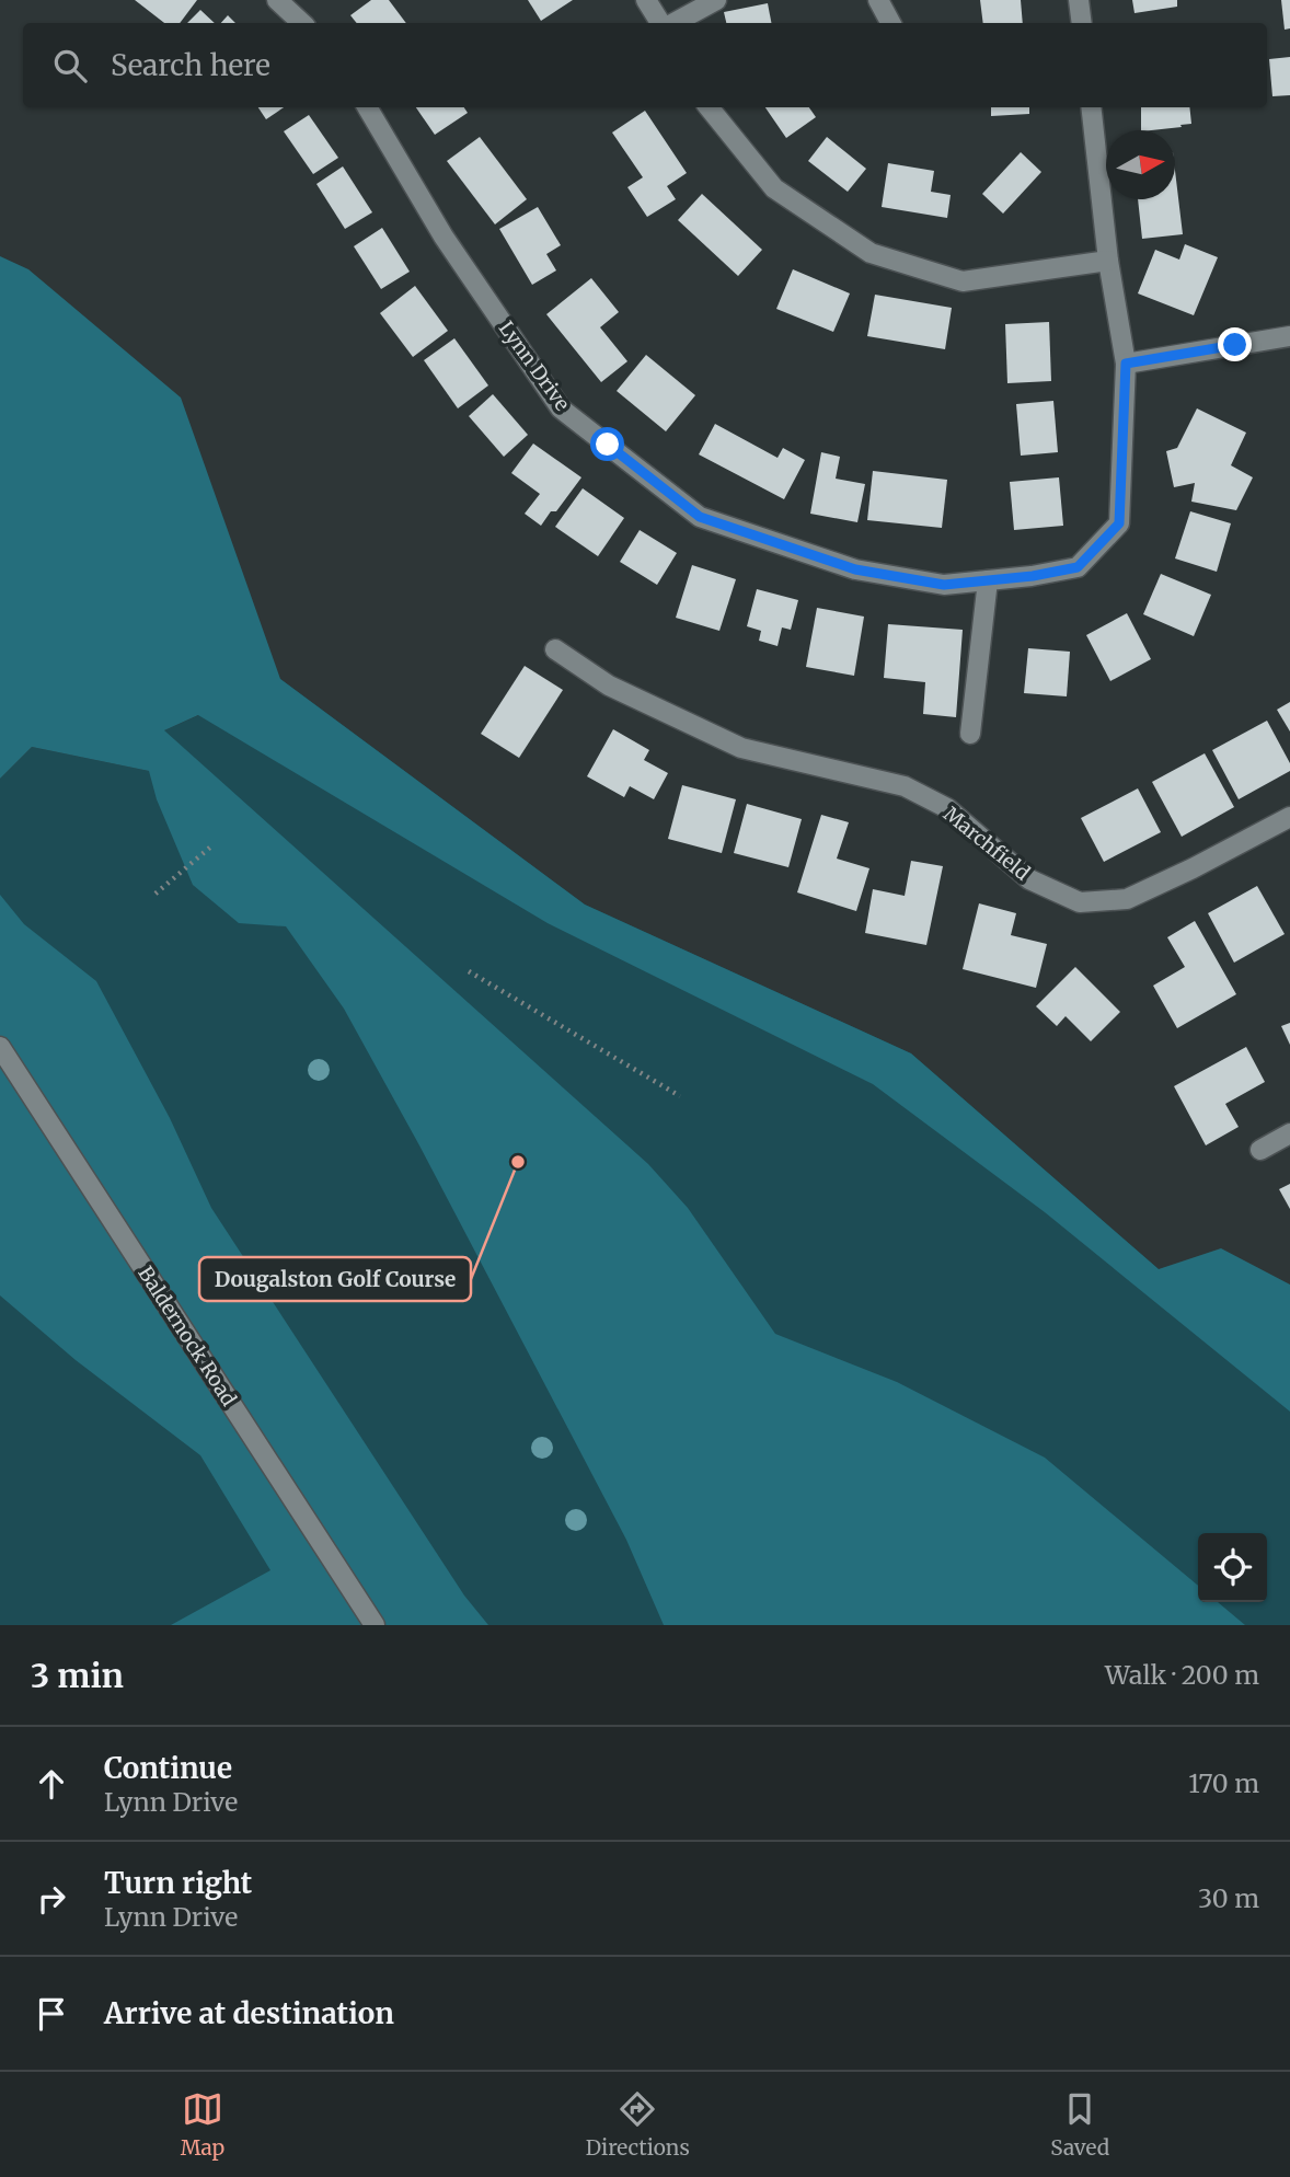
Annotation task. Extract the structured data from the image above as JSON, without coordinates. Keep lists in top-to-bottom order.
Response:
{
  "streets": {
    "street": ["Lynn Drive", "Marchfield", "Baldernock Road"]
  },
  "places": ["Dougalston Golf Course"],
  "north": "right",
  "page": {
    "search": "Search here",
    "heading": ["3 min", "Walk · 200 m"],
    "list": [
      ["Continue", "Lynn Drive", "170 m"],
      ["Turn right", "Lynn Drive", "30 m"],
      "Arrive at destination"
    ],
    "nav": ["Map", "Directions", "Saved"]
  }
}
